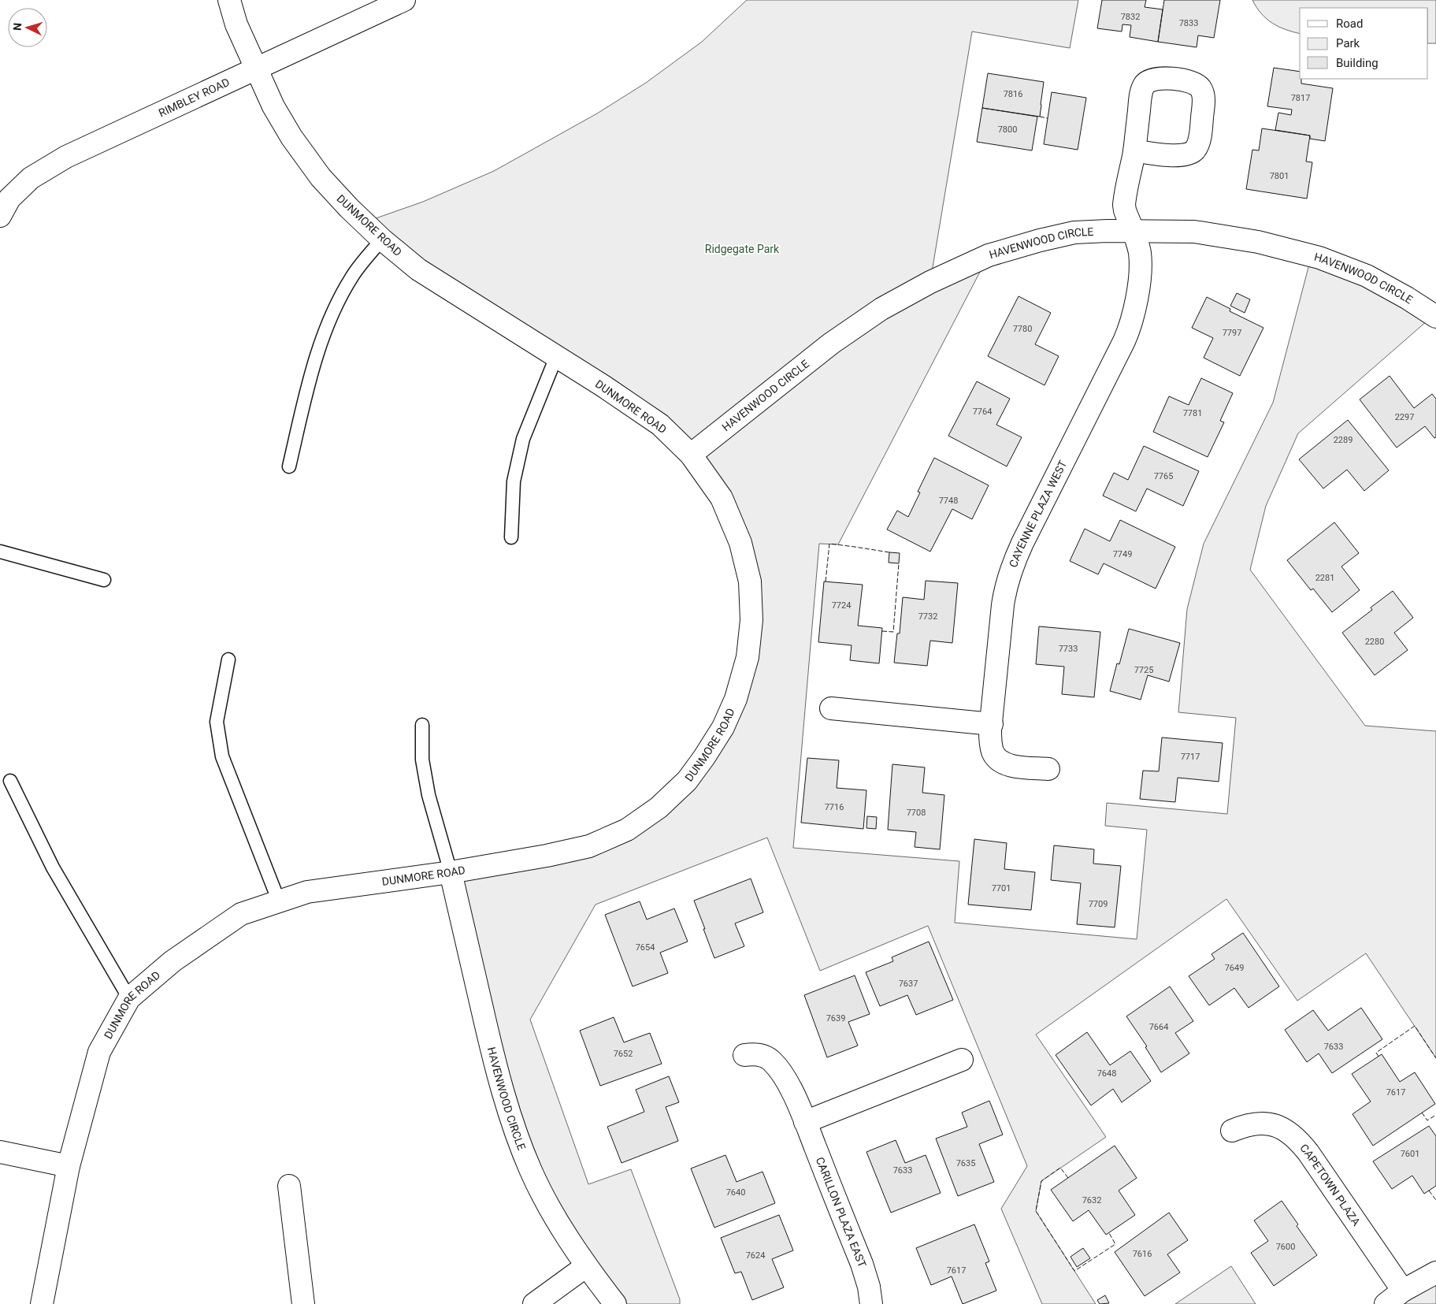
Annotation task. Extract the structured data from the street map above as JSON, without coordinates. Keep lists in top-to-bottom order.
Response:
{
  "streets": {
    "street": [
      "RIMBLEY ROAD",
      "DUNMORE ROAD",
      "HAVENWOOD CIRCLE",
      "CAYENNE PLAZA WEST",
      "CAPETOWN PLAZA",
      "CARILLON PLAZA EAST"
    ]
  },
  "crossings": [
    ["RIMBLEY ROAD", "DUNMORE ROAD"],
    ["DUNMORE ROAD", "HAVENWOOD CIRCLE"],
    ["HAVENWOOD CIRCLE", "CAYENNE PLAZA WEST"]
  ],
  "parks": ["Ridgegate Park"],
  "house_numbers": [
    "7832",
    "7833",
    "7816",
    "7817",
    "7800",
    "7801",
    "7780",
    "7797",
    "7764",
    "7781",
    "2297",
    "2289",
    "7765",
    "7748",
    "7749",
    "2281",
    "7724",
    "7732",
    "2280",
    "7733",
    "7725",
    "7717",
    "7716",
    "7708",
    "7701",
    "7709",
    "7654",
    "7649",
    "7637",
    "7639",
    "7664",
    "7633",
    "7652",
    "7648",
    "7617",
    "7601",
    "7635",
    "7633",
    "7640",
    "7632",
    "7600",
    "7616",
    "7624",
    "7617"
  ],
  "legend": ["Road", "Park", "Building"],
  "north": "left"
}
